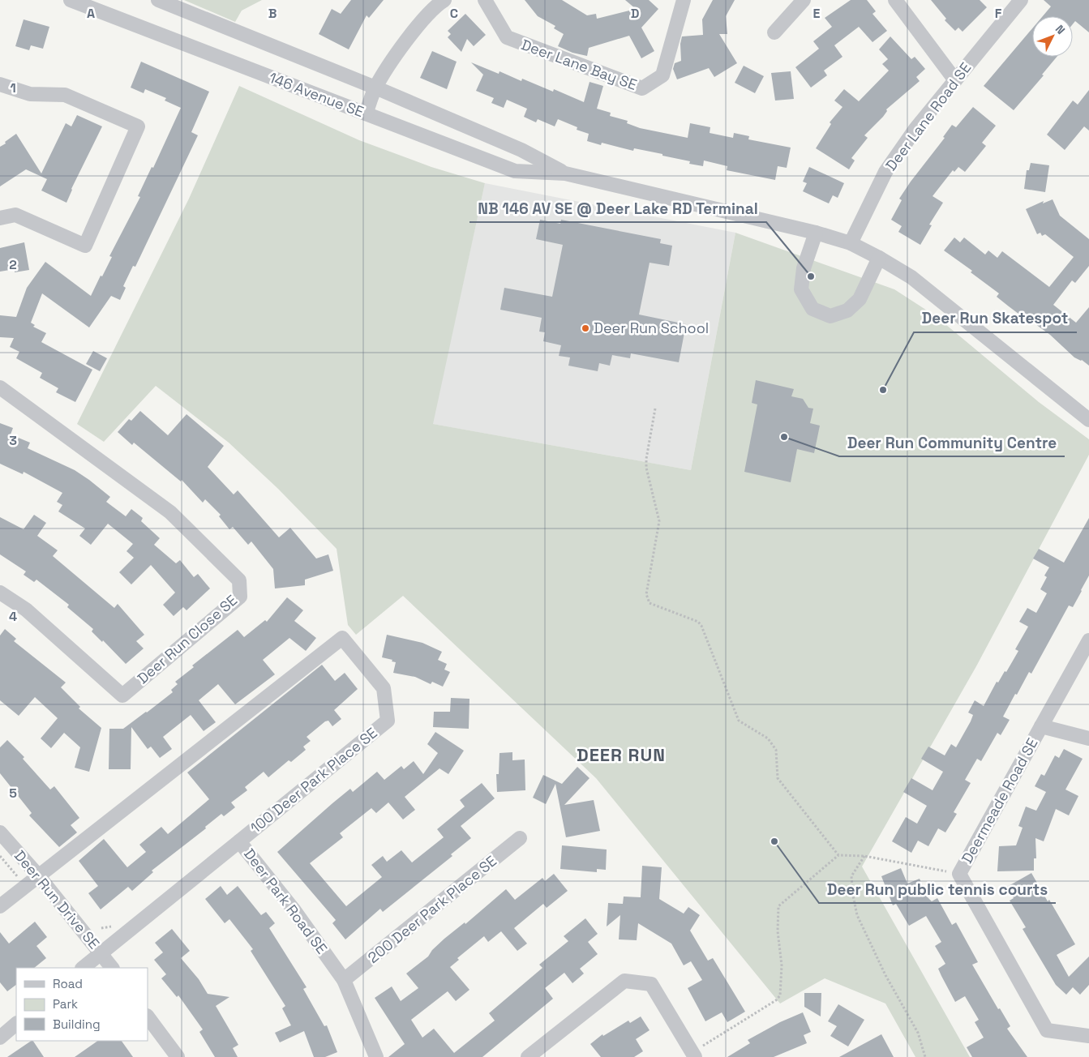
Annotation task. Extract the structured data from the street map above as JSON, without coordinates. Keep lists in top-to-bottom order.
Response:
{
  "streets": {
    "street": [
      "Deer Lane Bay SE",
      "146 Avenue SE",
      "Deer Lane Road SE",
      "Deer Run Close SE",
      "100 Deer Park Place SE",
      "Deermeade Road SE",
      "Deer Run Drive SE",
      "Deer Park Road SE",
      "200 Deer Park Place SE"
    ]
  },
  "crossings": [
    ["146 Avenue SE", "Deer Lane Road SE"],
    ["100 Deer Park Place SE", "Deer Run Drive SE"],
    ["100 Deer Park Place SE", "Deer Park Road SE"],
    ["Deer Run Drive SE", "Deer Park Road SE"],
    ["Deer Park Road SE", "200 Deer Park Place SE"]
  ],
  "districts": ["DEER RUN"],
  "places": [
    "NB 146 AV SE @ Deer Lake RD Terminal",
    "Deer Run School",
    "Deer Run Skatespot",
    "Deer Run Community Centre",
    "Deer Run public tennis courts"
  ],
  "legend": ["Road", "Park", "Building"],
  "north": "top right",
  "grid": {
    "columns": [
      "A",
      "B",
      "C",
      "D",
      "E",
      "F"
    ],
    "rows": [
      "1",
      "2",
      "3",
      "4",
      "5"
    ]
  }
}
